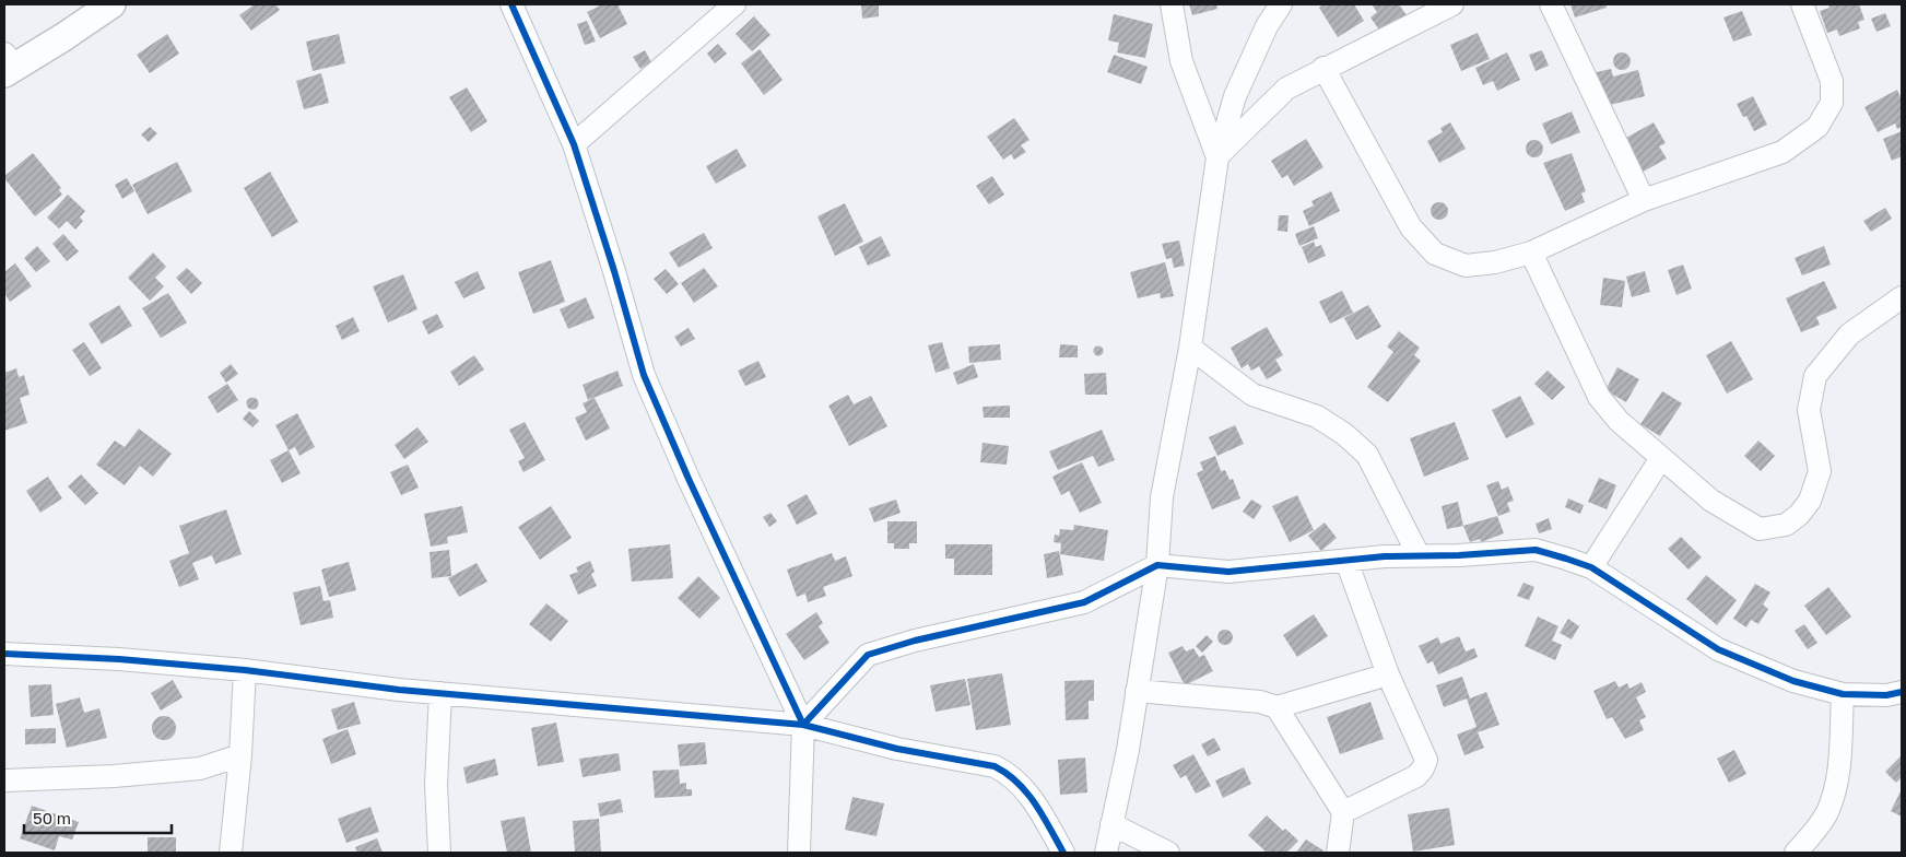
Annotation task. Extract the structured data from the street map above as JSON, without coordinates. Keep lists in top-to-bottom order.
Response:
{
  "scale_bar": "50 m"
}
